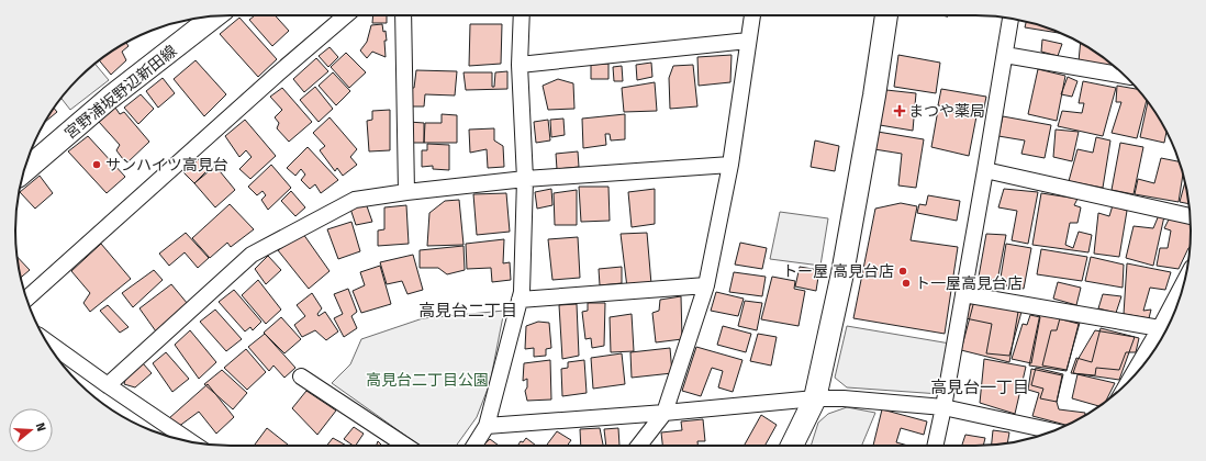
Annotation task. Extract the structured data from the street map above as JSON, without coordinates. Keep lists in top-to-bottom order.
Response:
{
  "streets": {
    "street": ["宮野浦坂野辺新田線"]
  },
  "districts": ["高見台二丁目", "高見台一丁目"],
  "parks": ["高見台二丁目公園"],
  "places": {
    "health": ["まつや薬局"],
    "other": ["サンハイツ高見台", "トー屋 高見台店", "ト一屋高見台店"]
  },
  "north": "right"
}
